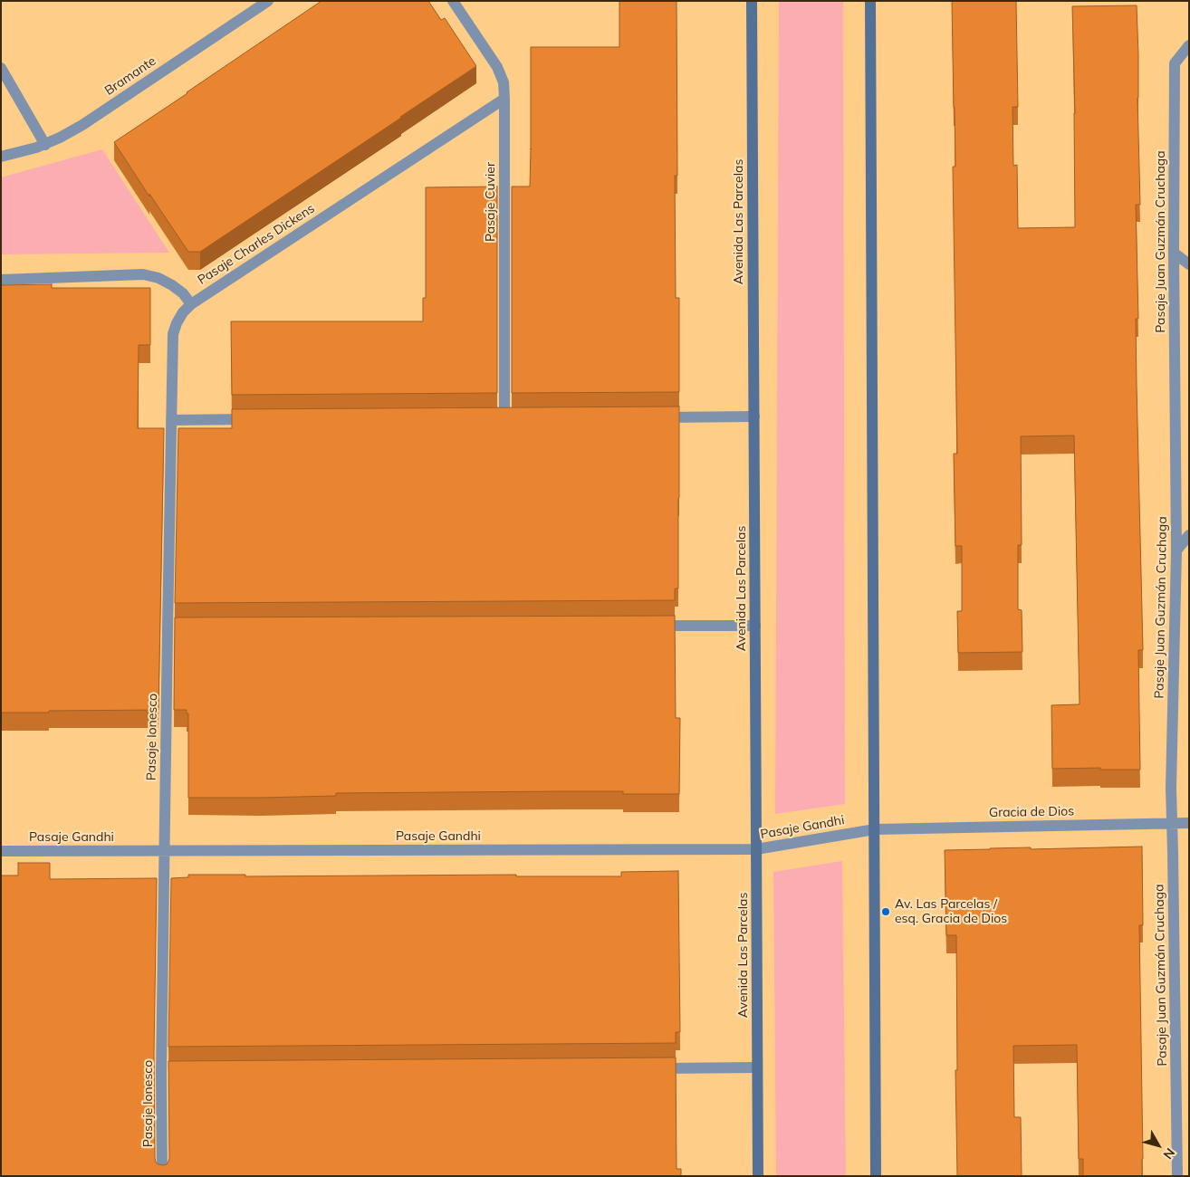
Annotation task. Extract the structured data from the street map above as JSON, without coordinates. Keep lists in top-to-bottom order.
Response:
{
  "streets": {
    "street": [
      "Bramante",
      "Pasaje Cuvier",
      "Avenida Las Parcelas",
      "Pasaje Juan Guzmán Cruchaga",
      "Pasaje Charles Dickens",
      "Pasaje Ionesco",
      "Gracia de Dios",
      "Pasaje Gandhi"
    ]
  },
  "crossings": [
    ["Pasaje Cuvier", "Pasaje Charles Dickens"],
    ["Avenida Las Parcelas", "Pasaje Gandhi"],
    ["Pasaje Juan Guzmán Cruchaga", "Gracia de Dios"],
    ["Pasaje Charles Dickens", "Pasaje Ionesco"],
    ["Pasaje Ionesco", "Pasaje Gandhi"],
    ["Gracia de Dios", "Pasaje Gandhi"]
  ],
  "places": ["Av. Las Parcelas / esq. Gracia de Dios"],
  "north": "bottom right"
}
